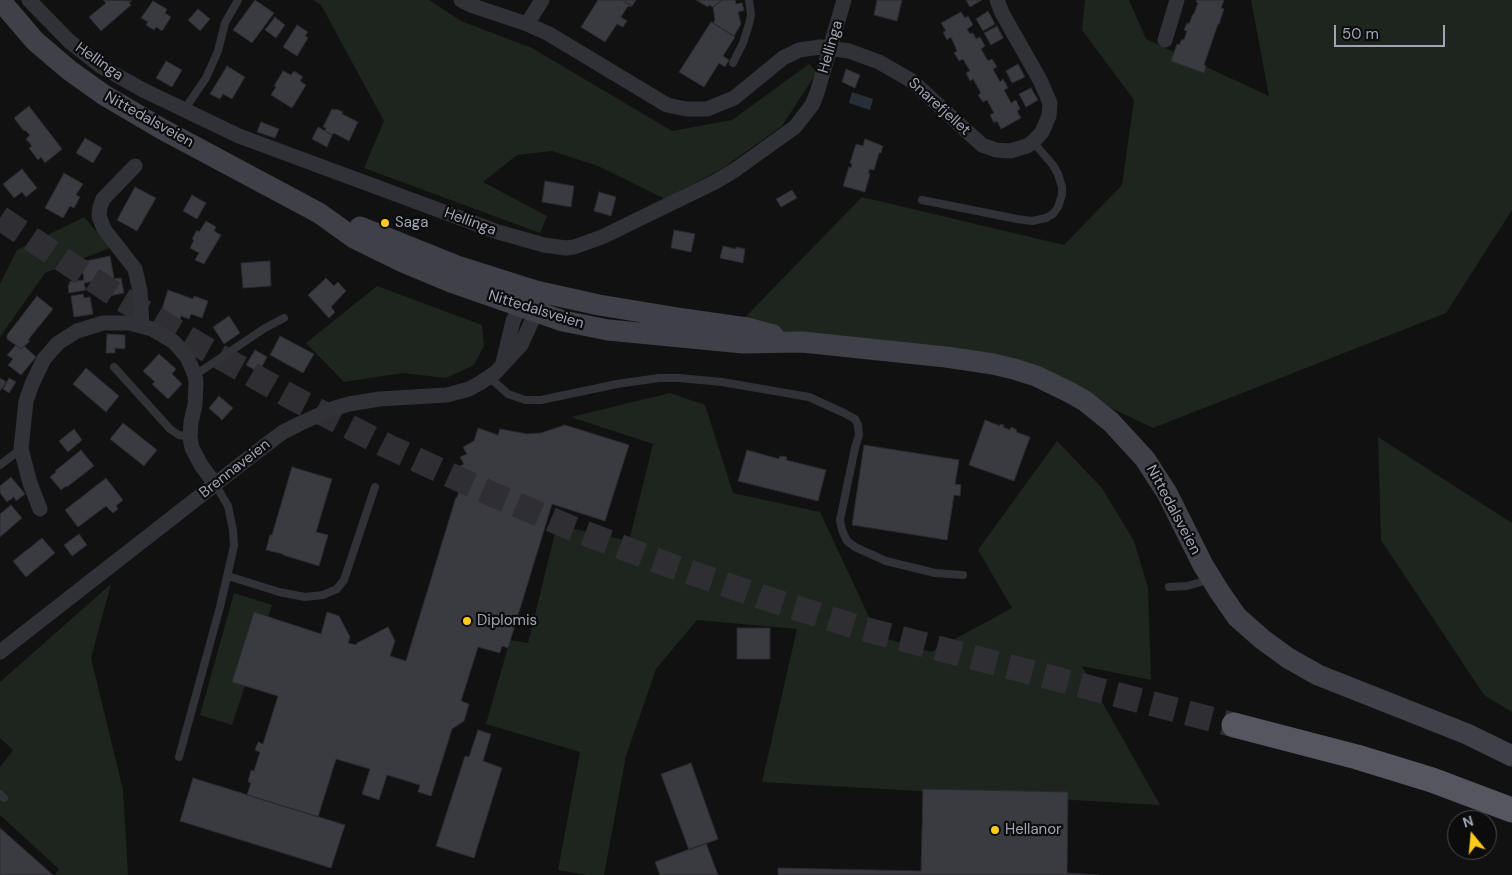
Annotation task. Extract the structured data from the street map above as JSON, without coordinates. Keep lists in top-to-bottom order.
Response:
{
  "streets": {
    "main road": ["Nittedalsveien"],
    "street": ["Hellinga", "Snarefjellet", "Brennaveien"]
  },
  "crossings": [
    ["Hellinga", "Snarefjellet"],
    ["Nittedalsveien", "Brennaveien"]
  ],
  "places": ["Saga", "Diplomis", "Hellanor"],
  "scale_bar": "50 m",
  "north": "top"
}
